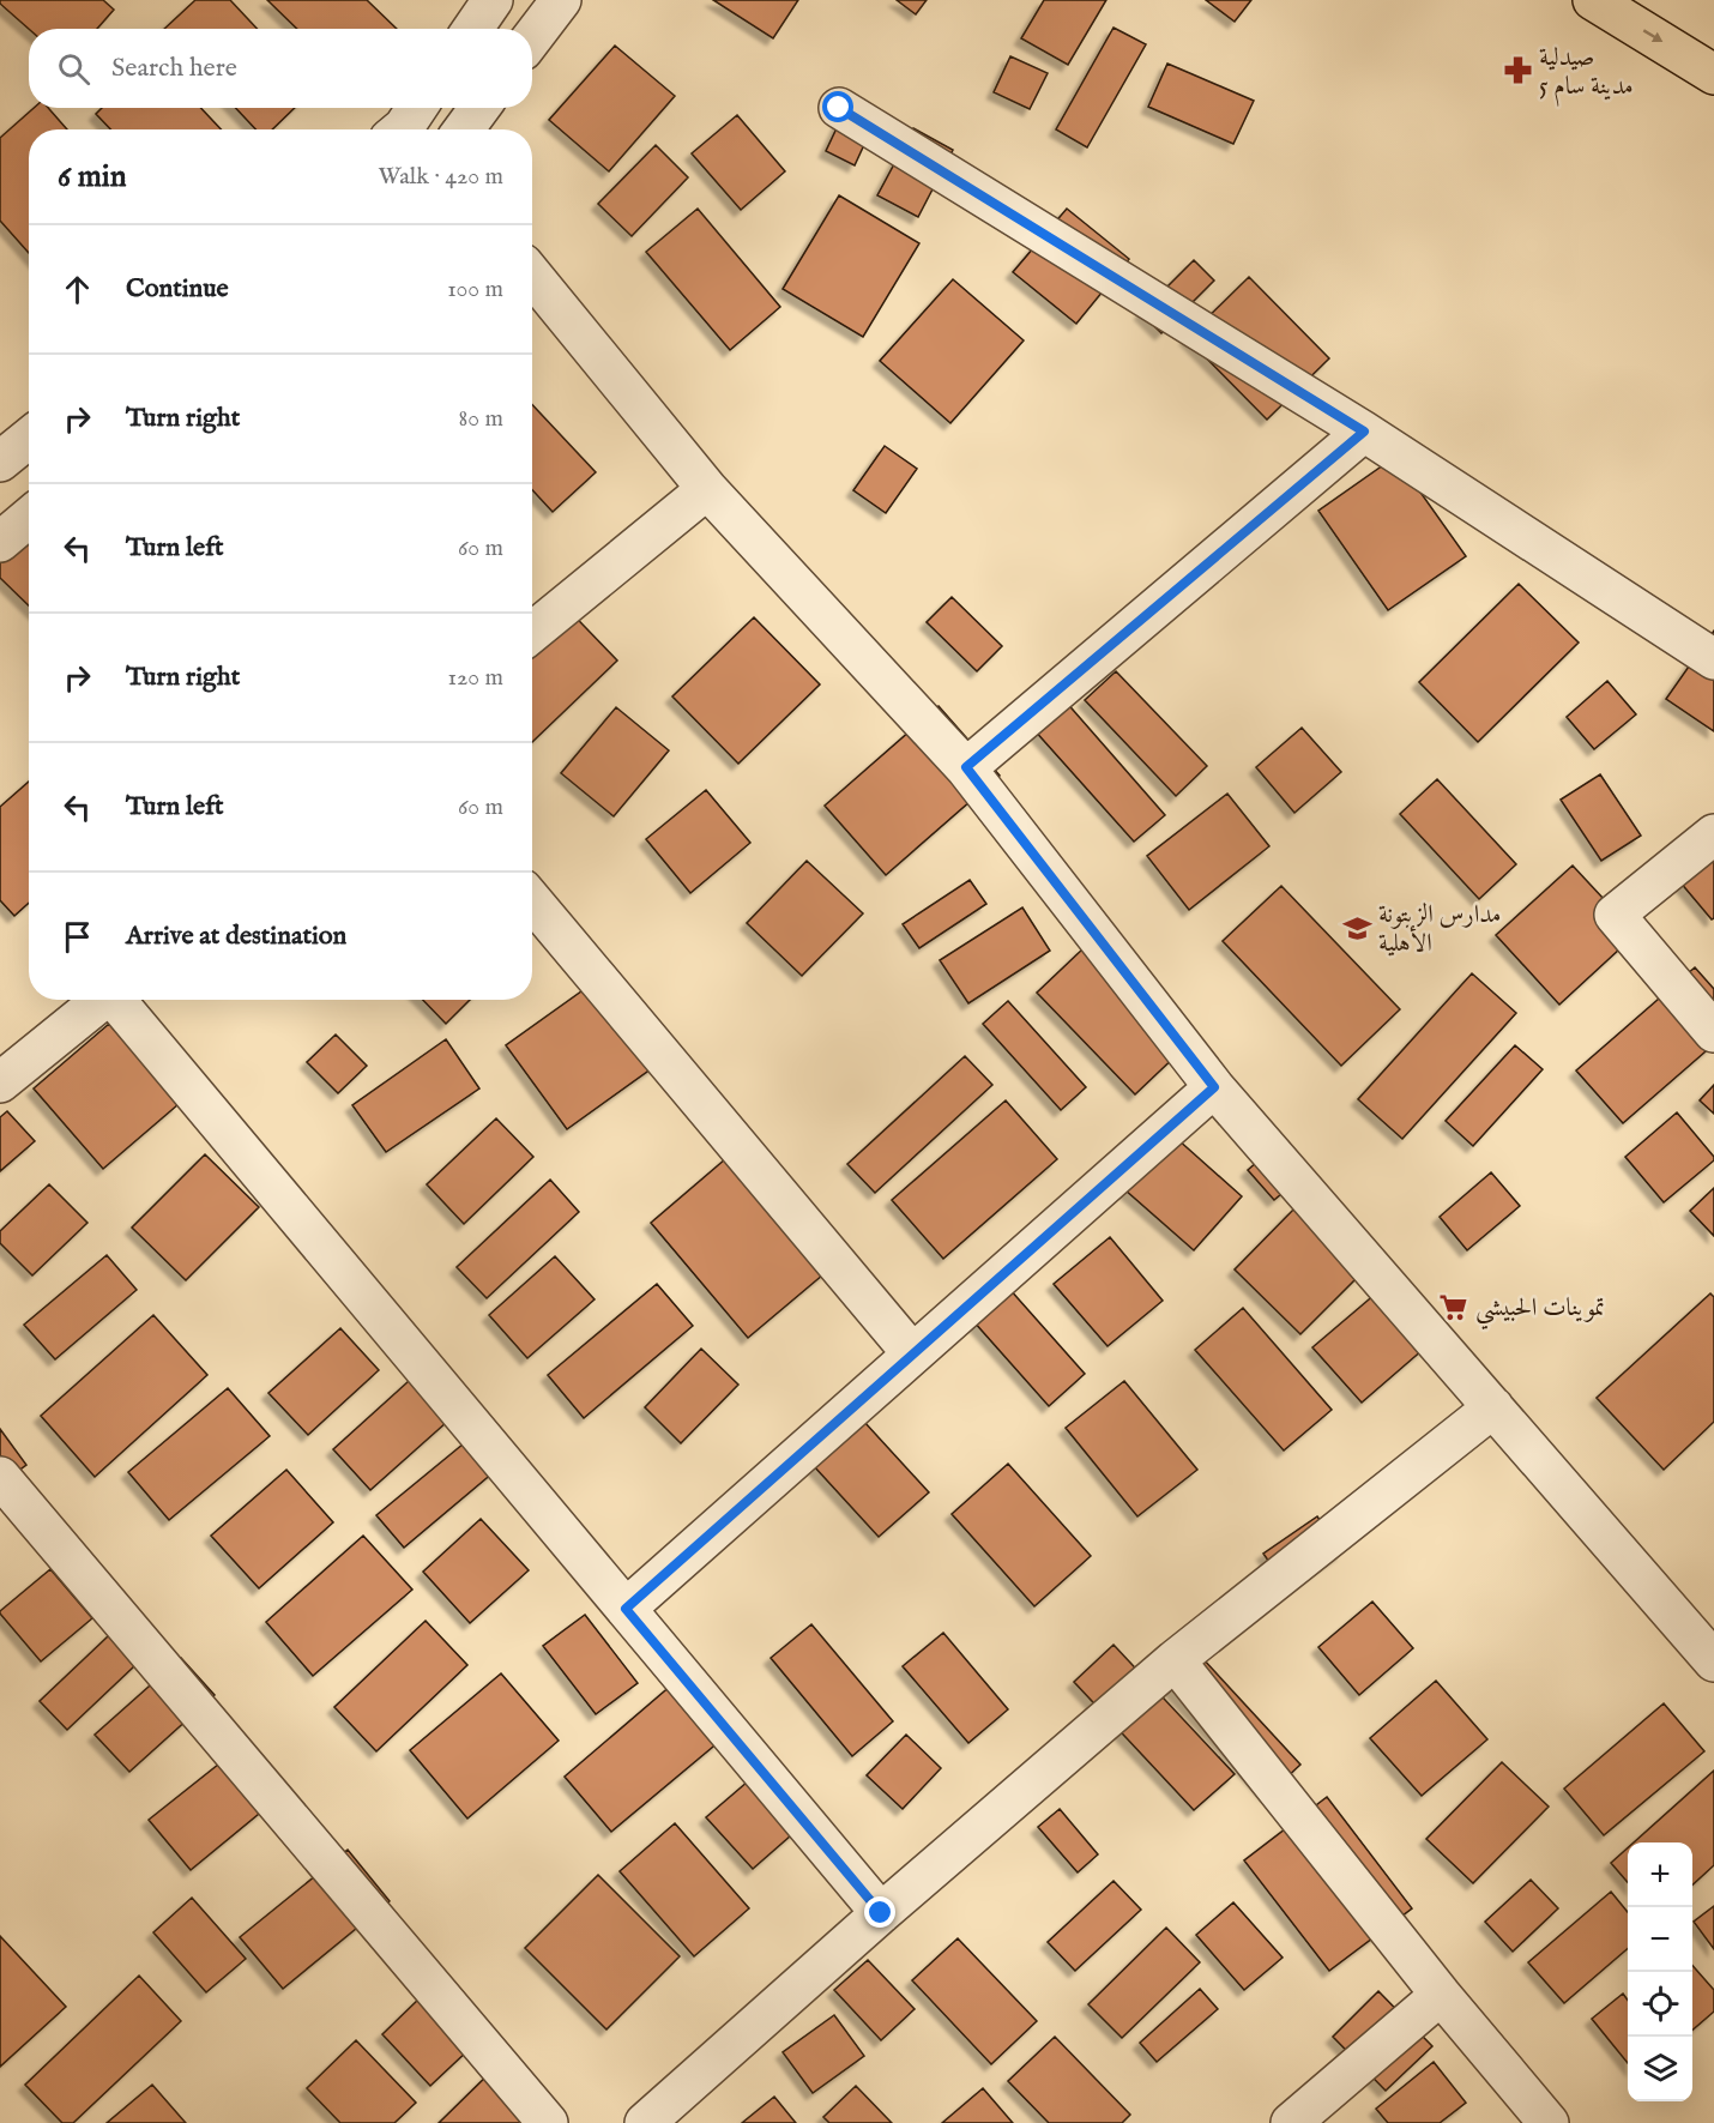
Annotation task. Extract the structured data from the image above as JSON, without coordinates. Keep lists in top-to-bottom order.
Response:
{
  "places": {
    "pharmacy": ["صيدلية مدينة سام 5"],
    "school or university": ["مدارس الزيتونة الأهلية"],
    "supermarket": ["تموينات الحبيشي"]
  },
  "page": {
    "search": "Search here",
    "heading": ["6 min", "Walk · 420 m"],
    "list": [
      ["Continue", "100 m"],
      ["Turn right", "80 m"],
      ["Turn left", "60 m"],
      ["Turn right", "120 m"],
      ["Turn left", "60 m"],
      "Arrive at destination"
    ],
    "map_buttons": ["+", "−"]
  }
}
